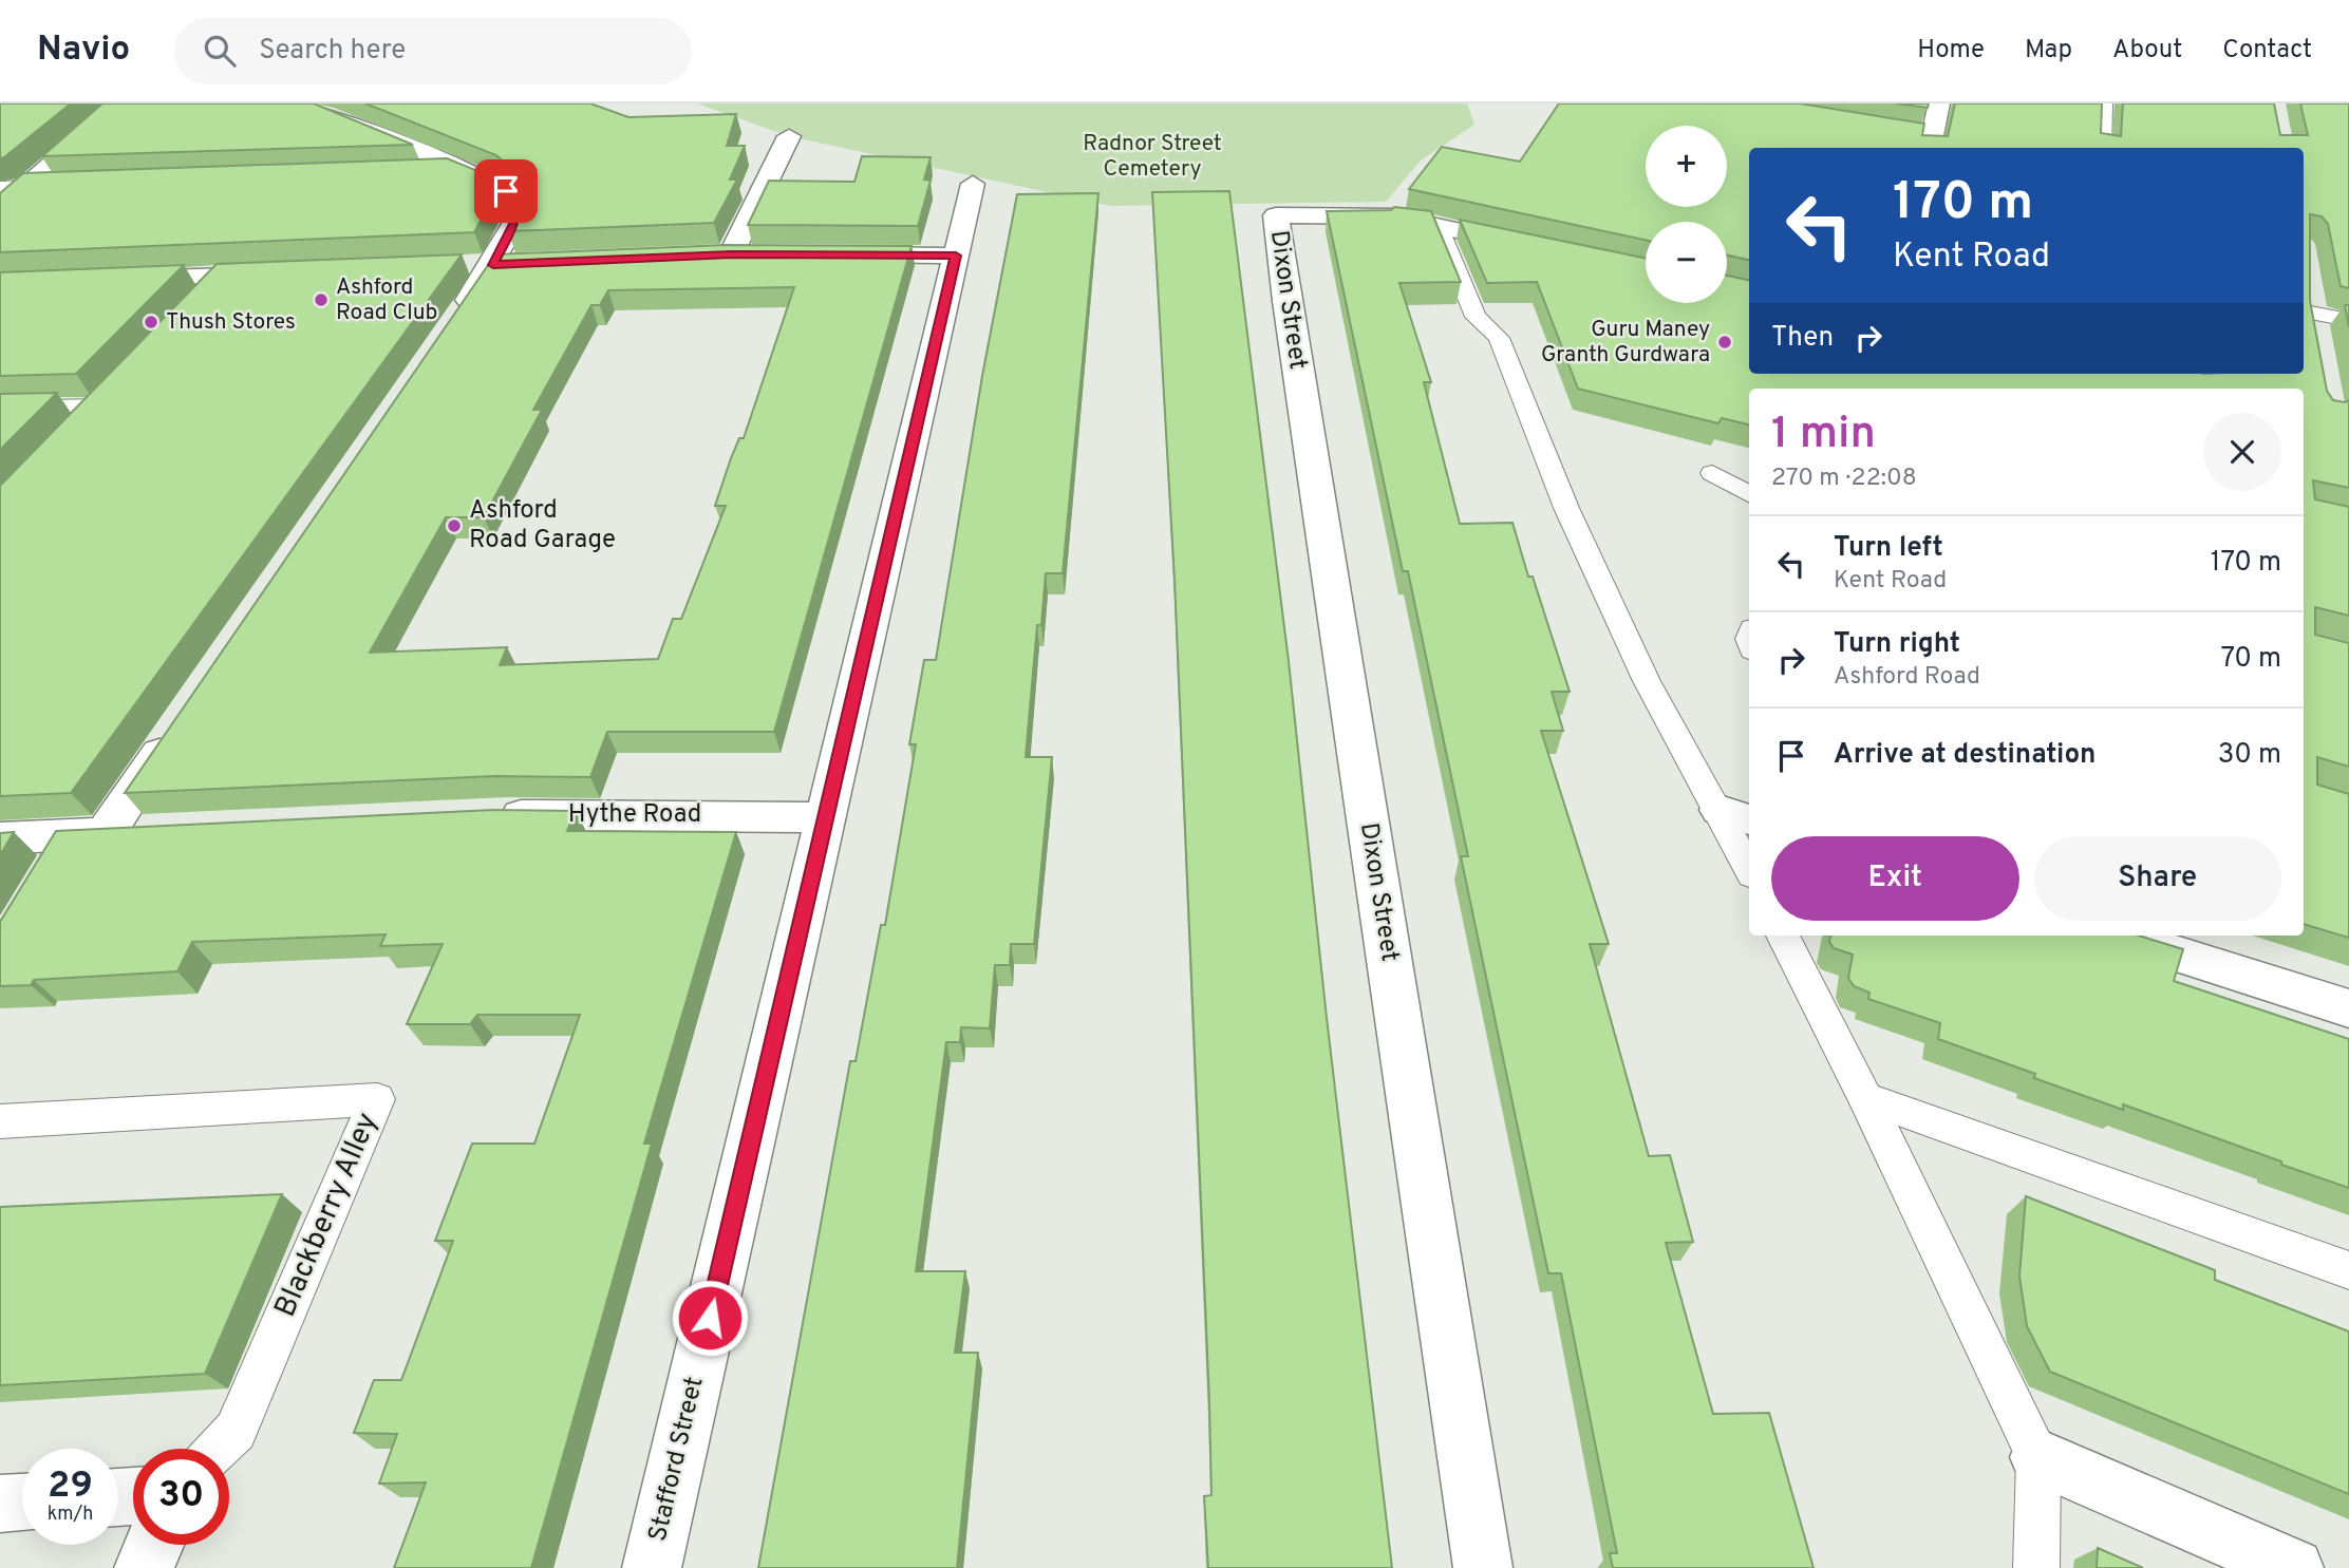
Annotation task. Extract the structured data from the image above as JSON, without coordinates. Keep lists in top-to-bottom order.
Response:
{
  "streets": {
    "street": ["Dixon Street", "Hythe Road", "Stafford Street"],
    "lane": ["Blackberry Alley"]
  },
  "crossings": [
    ["Hythe Road", "Stafford Street"]
  ],
  "parks": ["Radnor Street Cemetery"],
  "places": [
    "Ashford Road Club",
    "Thush Stores",
    "Guru Maney Granth Gurdwara",
    "Ashford Road Garage"
  ],
  "page": {
    "header": "Navio",
    "search": "Search here",
    "nav": [
      "Home",
      "Map",
      "About",
      "Contact"
    ],
    "map_buttons": ["+", "−"],
    "turn": ["170 m", "Kent Road"],
    "then": "Then",
    "heading": ["1 min", "270 m · 22:08"],
    "list": [
      {
        "name": "Turn left",
        "note": "Kent Road",
        "value": "170 m"
      },
      {
        "name": "Turn right",
        "note": "Ashford Road",
        "value": "70 m"
      },
      {
        "name": "Arrive at destination",
        "value": "30 m"
      }
    ],
    "buttons": ["Exit", "Share"],
    "speed": "29 km/h",
    "limit": "30"
  }
}
